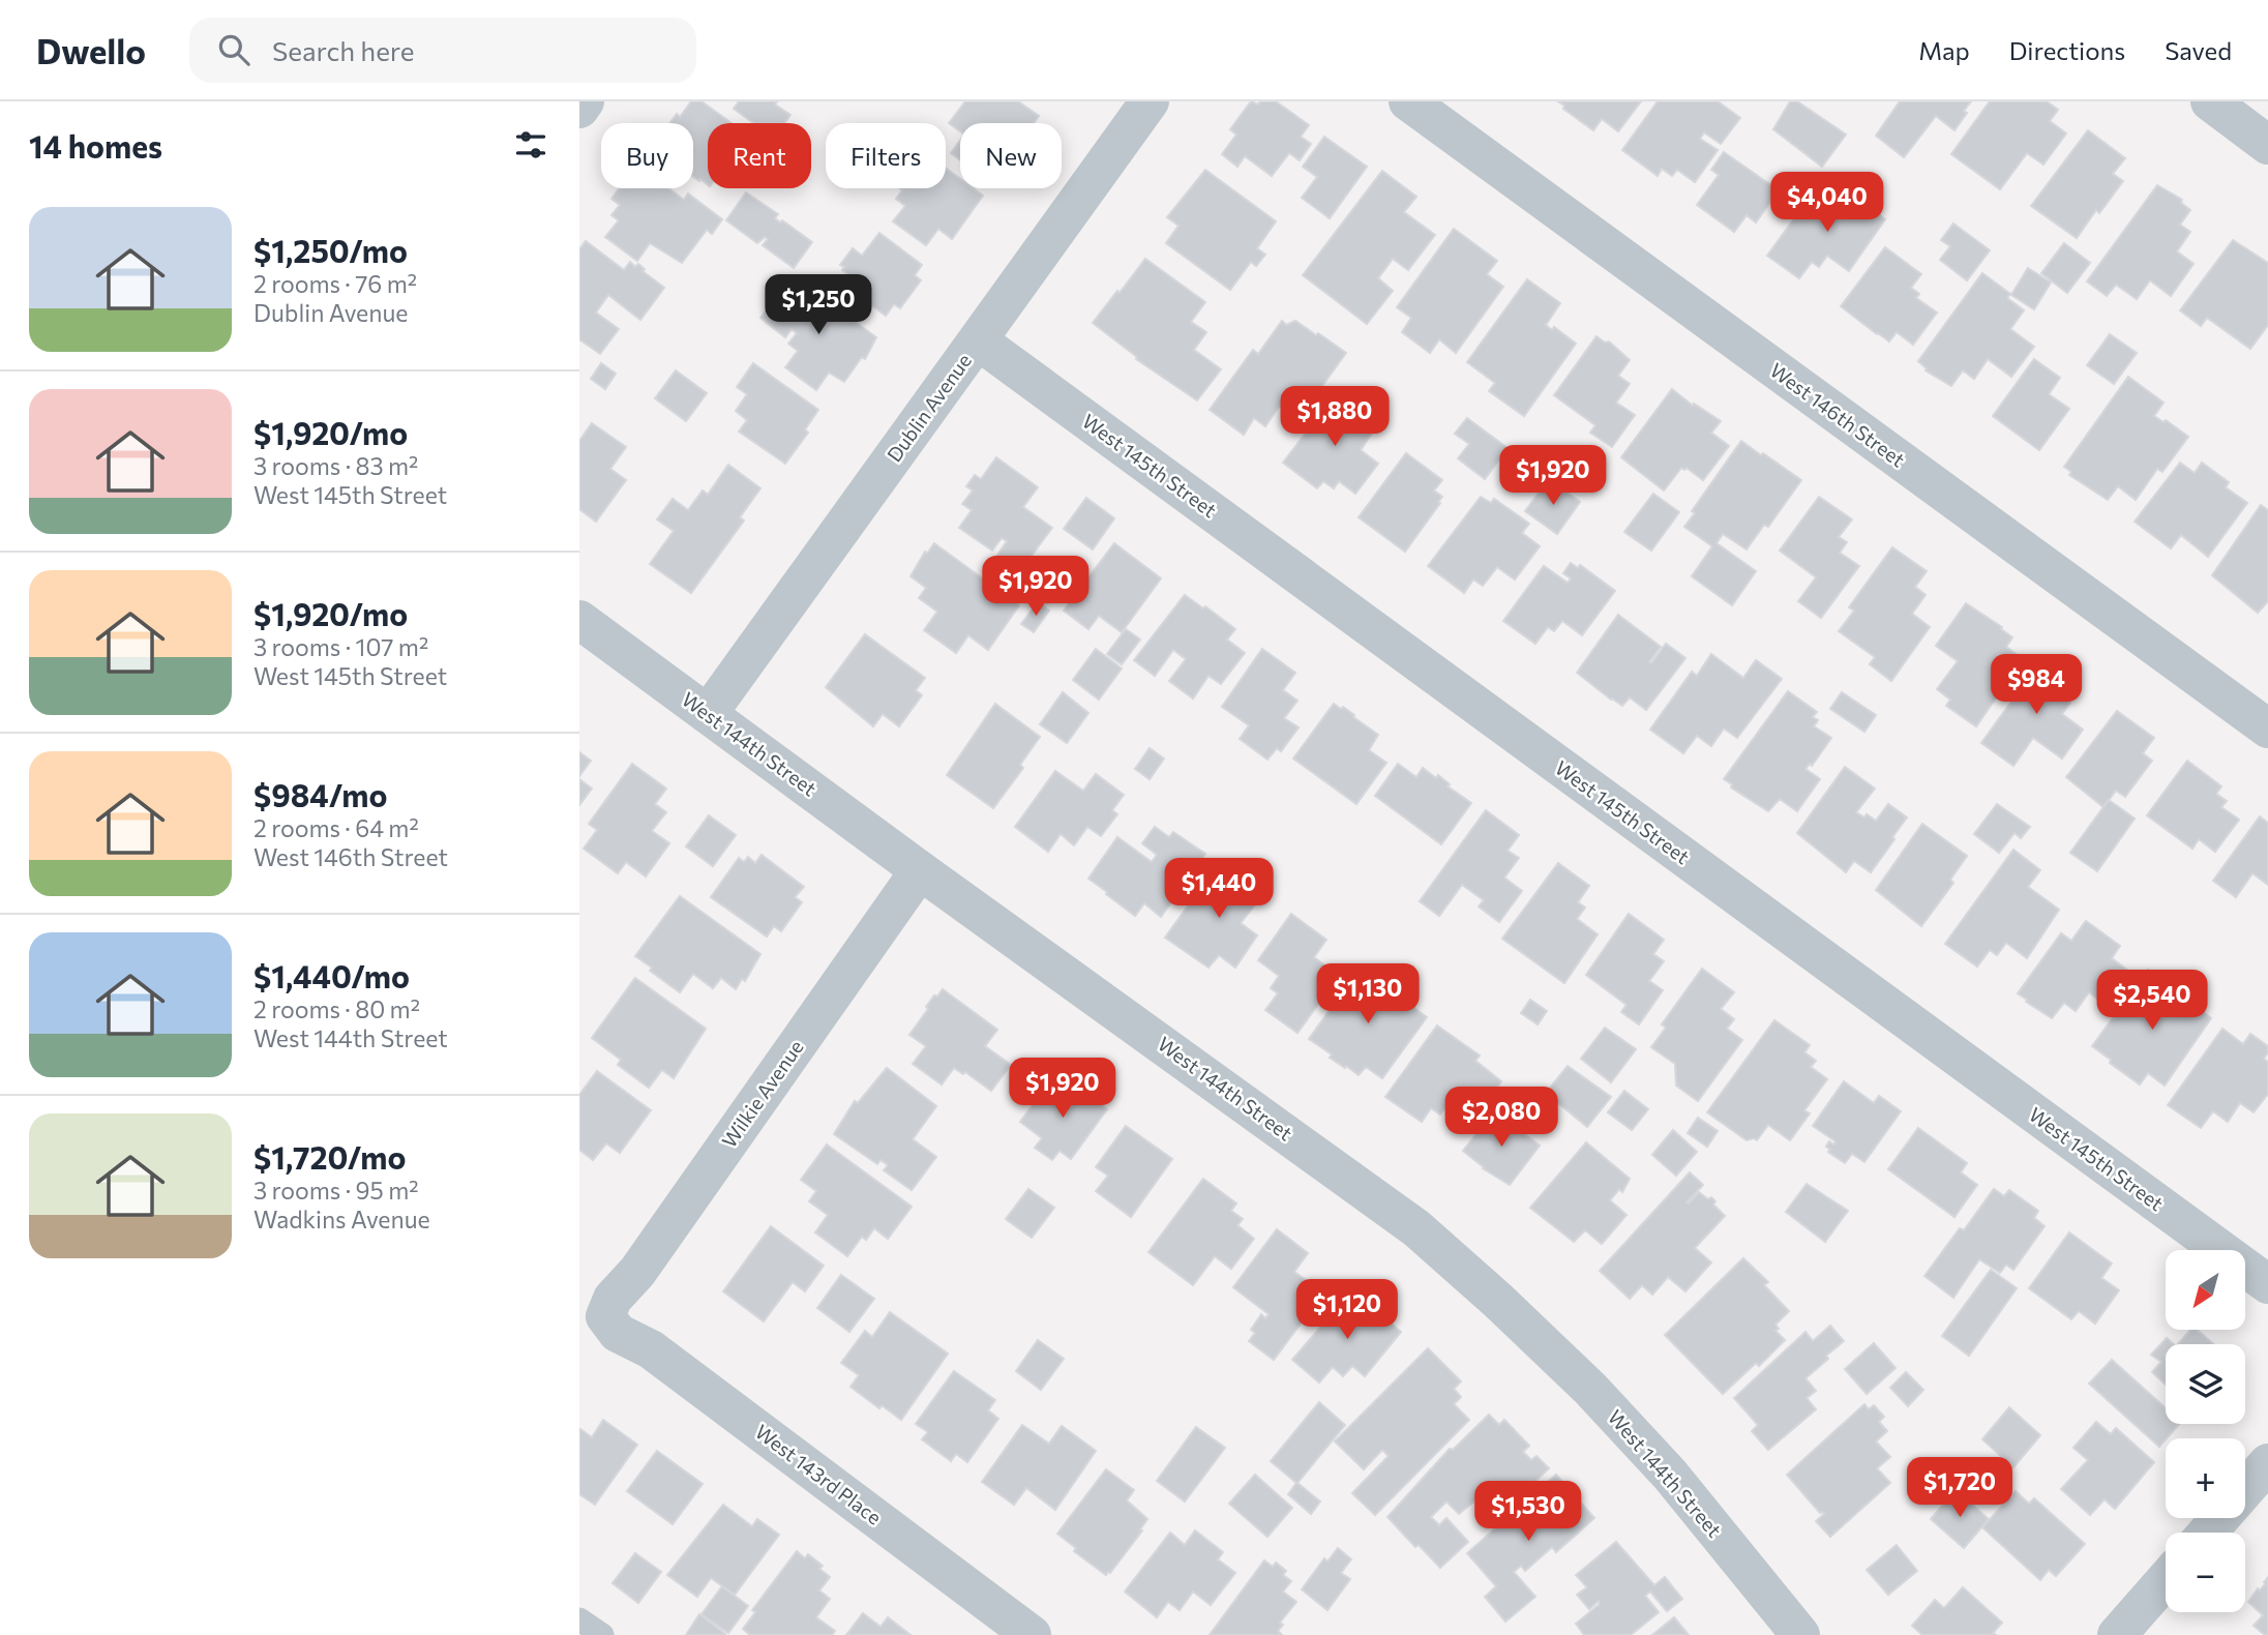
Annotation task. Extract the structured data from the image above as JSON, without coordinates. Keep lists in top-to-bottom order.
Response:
{
  "streets": {
    "street": [
      "Dublin Avenue",
      "West 146th Street",
      "West 145th Street",
      "West 144th Street",
      "Wilkie Avenue",
      "West 143rd Place"
    ]
  },
  "crossings": [
    ["Dublin Avenue", "West 145th Street"],
    ["Dublin Avenue", "West 144th Street"],
    ["West 144th Street", "Wilkie Avenue"],
    ["Wilkie Avenue", "West 143rd Place"]
  ],
  "north": "bottom left",
  "page": {
    "header": "Dwello",
    "search": "Search here",
    "nav": ["Map", "Directions", "Saved"],
    "heading": "14 homes",
    "chip": [
      "Buy",
      "Rent",
      "Filters",
      "New"
    ],
    "price": [
      "$4,040",
      "$1,250",
      "$1,880",
      "$1,920",
      "$1,920",
      "$984",
      "$1,440",
      "$1,130",
      "$2,540",
      "$1,920",
      "$2,080",
      "$1,120",
      "$1,720",
      "$1,530"
    ],
    "list": [
      {
        "name": "$1,250/mo",
        "note": "2 rooms · 76 m² · Dublin Avenue"
      },
      {
        "name": "$1,920/mo",
        "note": "3 rooms · 83 m² · West 145th Street"
      },
      {
        "name": "$1,920/mo",
        "note": "3 rooms · 107 m² · West 145th Street"
      },
      {
        "name": "$984/mo",
        "note": "2 rooms · 64 m² · West 146th Street"
      },
      {
        "name": "$1,440/mo",
        "note": "2 rooms · 80 m² · West 144th Street"
      },
      {
        "name": "$1,720/mo",
        "note": "3 rooms · 95 m² · Wadkins Avenue"
      }
    ],
    "map_buttons": ["+", "−"]
  }
}
